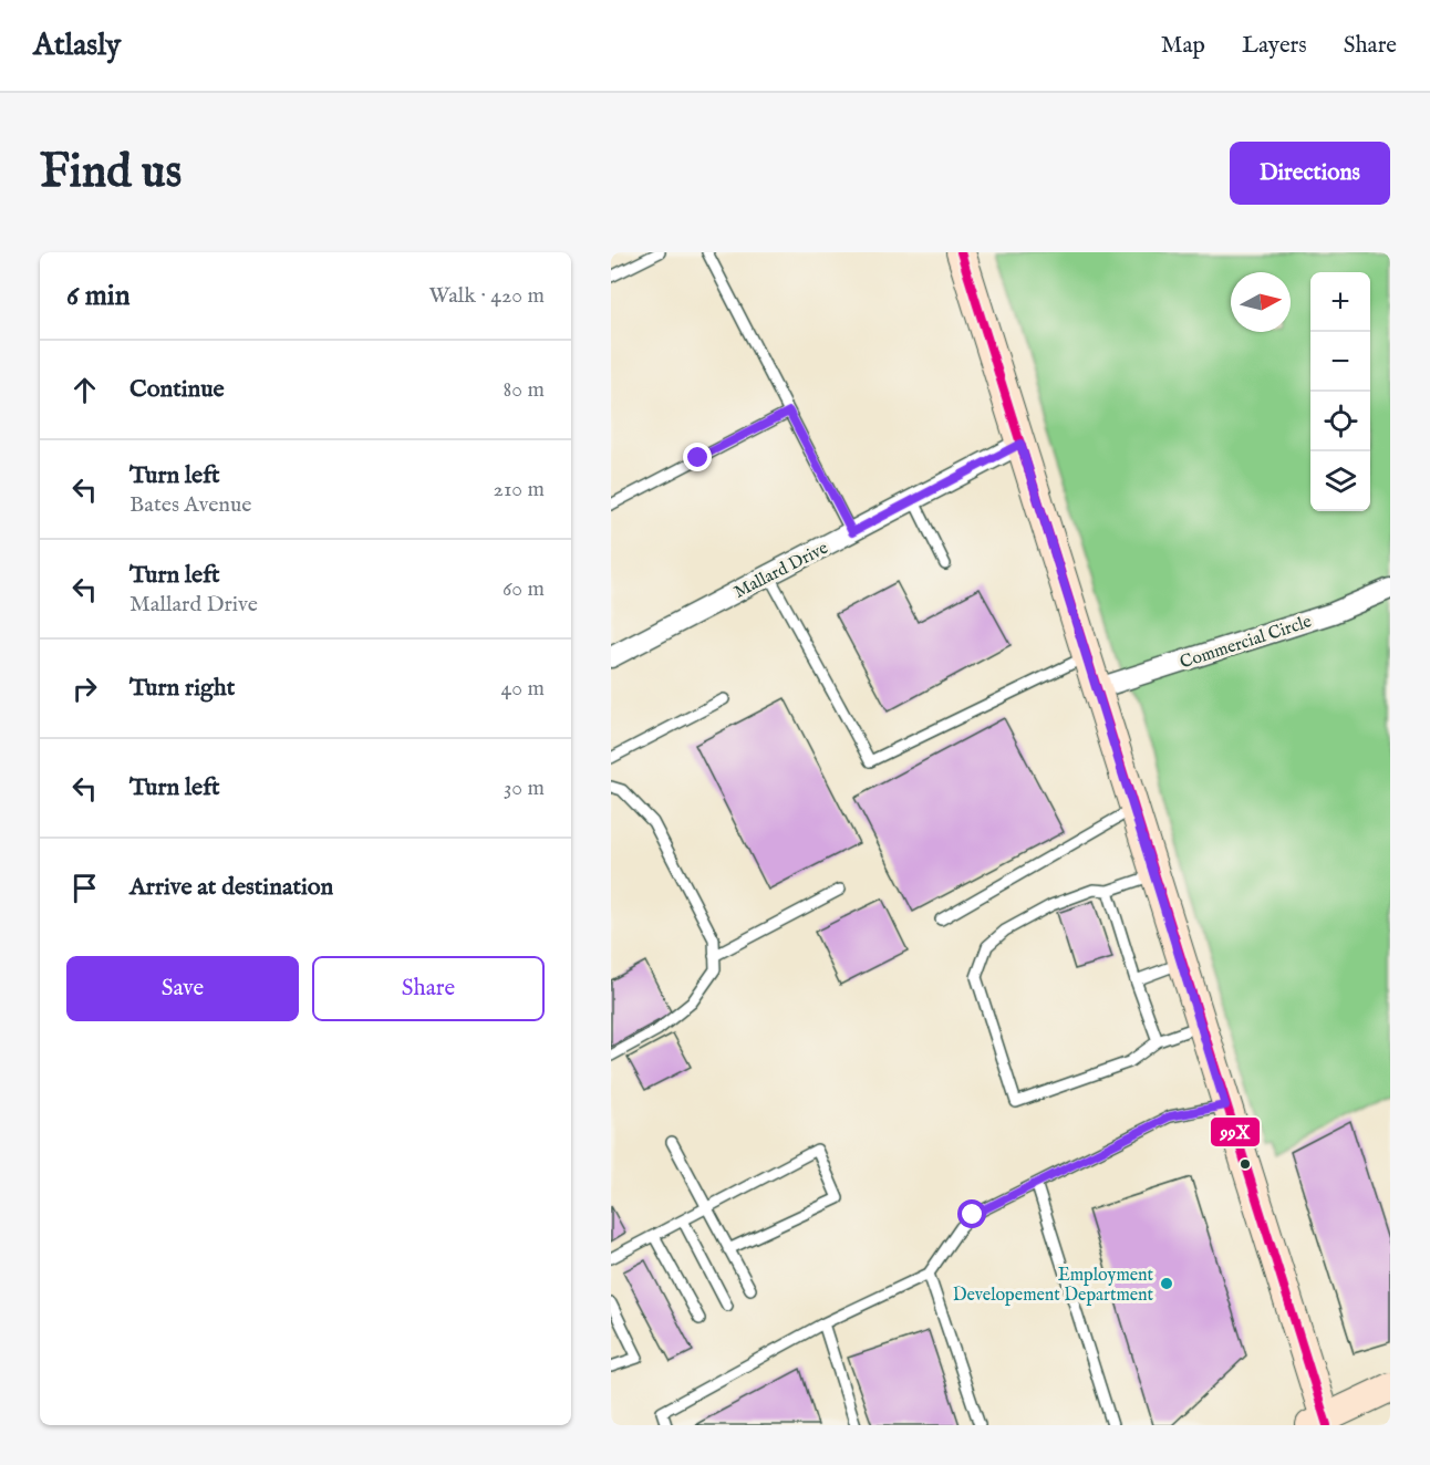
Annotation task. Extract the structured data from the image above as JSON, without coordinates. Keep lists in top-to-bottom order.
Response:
{
  "streets": {
    "street": ["Mallard Drive", "Commercial Circle"]
  },
  "places": ["Employment Developement Department"],
  "lines": ["transit line 99X"],
  "north": "right",
  "page": {
    "header": "Atlasly",
    "nav": ["Map", "Layers", "Share"],
    "buttons": [
      "Directions",
      ["Save", "Share"]
    ],
    "title": "Find us",
    "heading": ["6 min", "Walk · 420 m"],
    "map_buttons": ["+", "−"],
    "list": [
      ["Continue", "80 m"],
      ["Turn left", "Bates Avenue", "210 m"],
      ["Turn left", "Mallard Drive", "60 m"],
      ["Turn right", "40 m"],
      ["Turn left", "30 m"],
      "Arrive at destination"
    ]
  }
}
